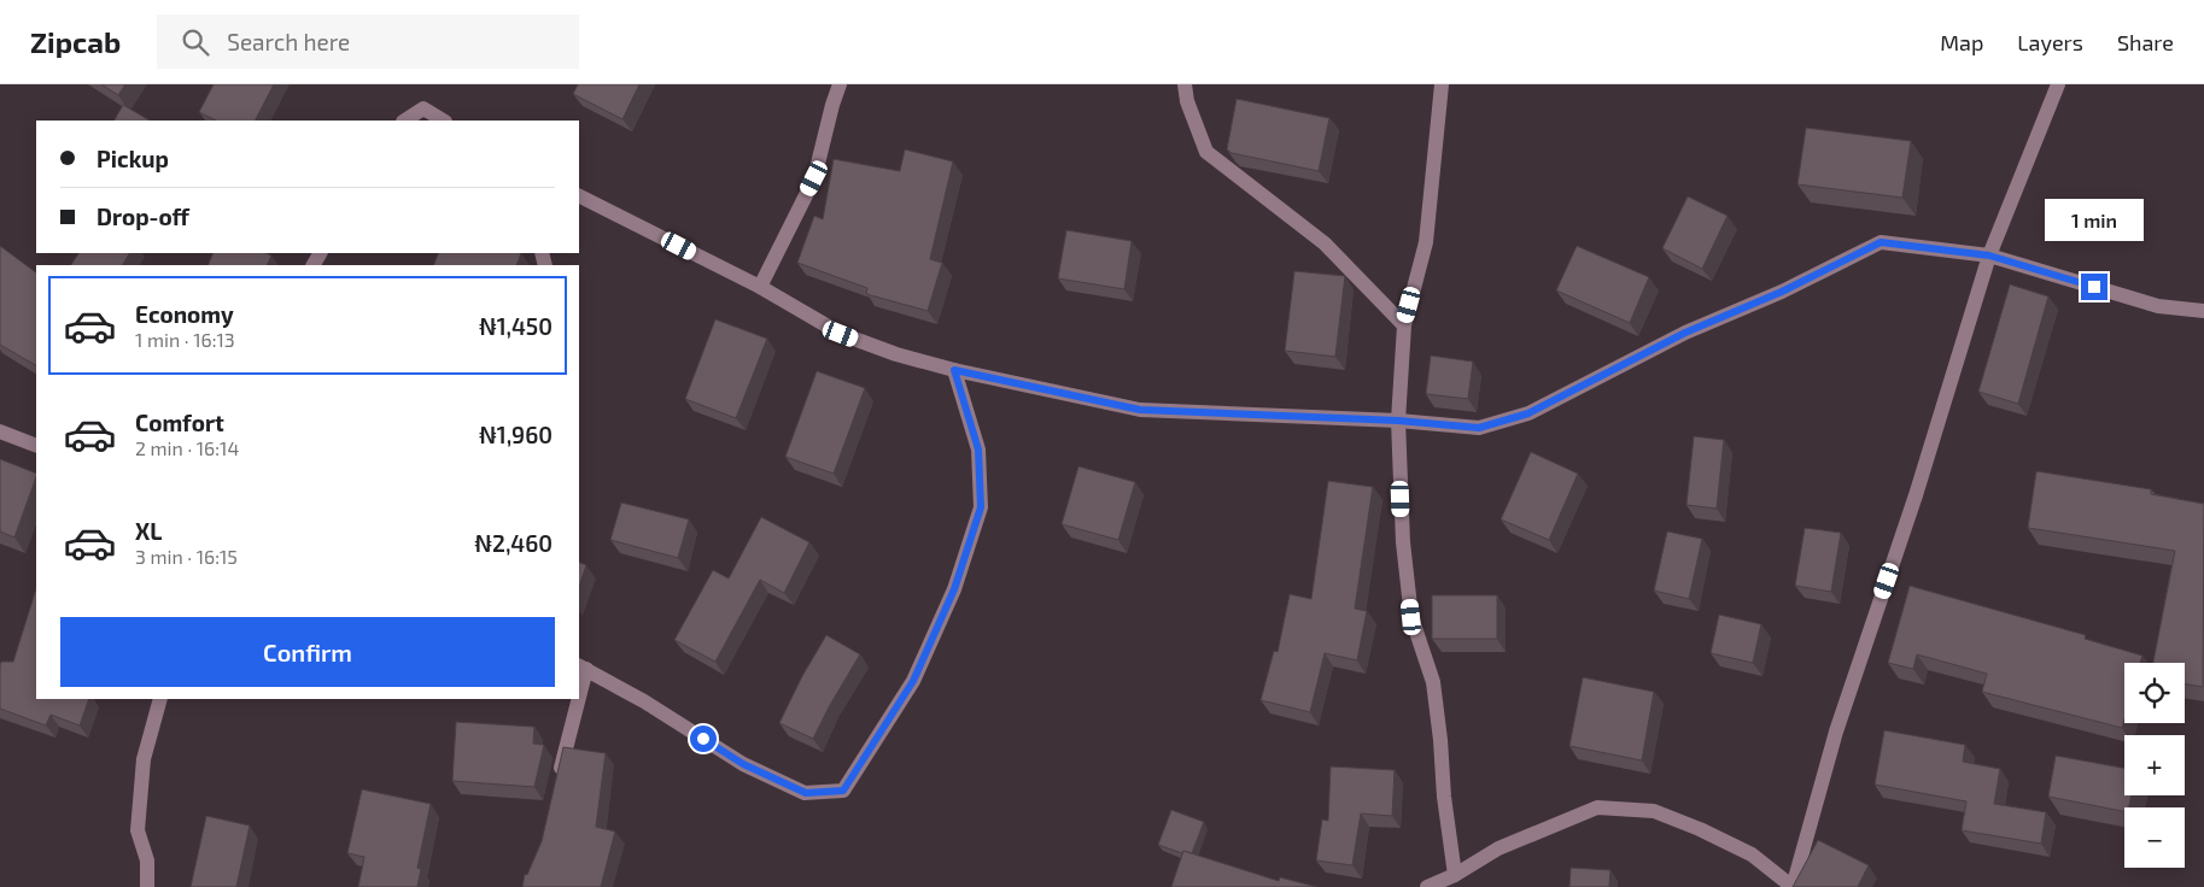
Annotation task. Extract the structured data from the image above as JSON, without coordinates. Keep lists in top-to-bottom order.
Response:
{
  "page": {
    "header": "Zipcab",
    "search": "Search here",
    "nav": ["Map", "Layers", "Share"],
    "banner": ["Pickup", "Drop-off"],
    "bubble": "1 min",
    "list": [
      {
        "name": "Economy",
        "note": "1 min · 16:13",
        "value": "₦1,450"
      },
      {
        "name": "Comfort",
        "note": "2 min · 16:14",
        "value": "₦1,960"
      },
      {
        "name": "XL",
        "note": "3 min · 16:15",
        "value": "₦2,460"
      }
    ],
    "buttons": "Confirm",
    "map_buttons": ["+", "−"]
  }
}
